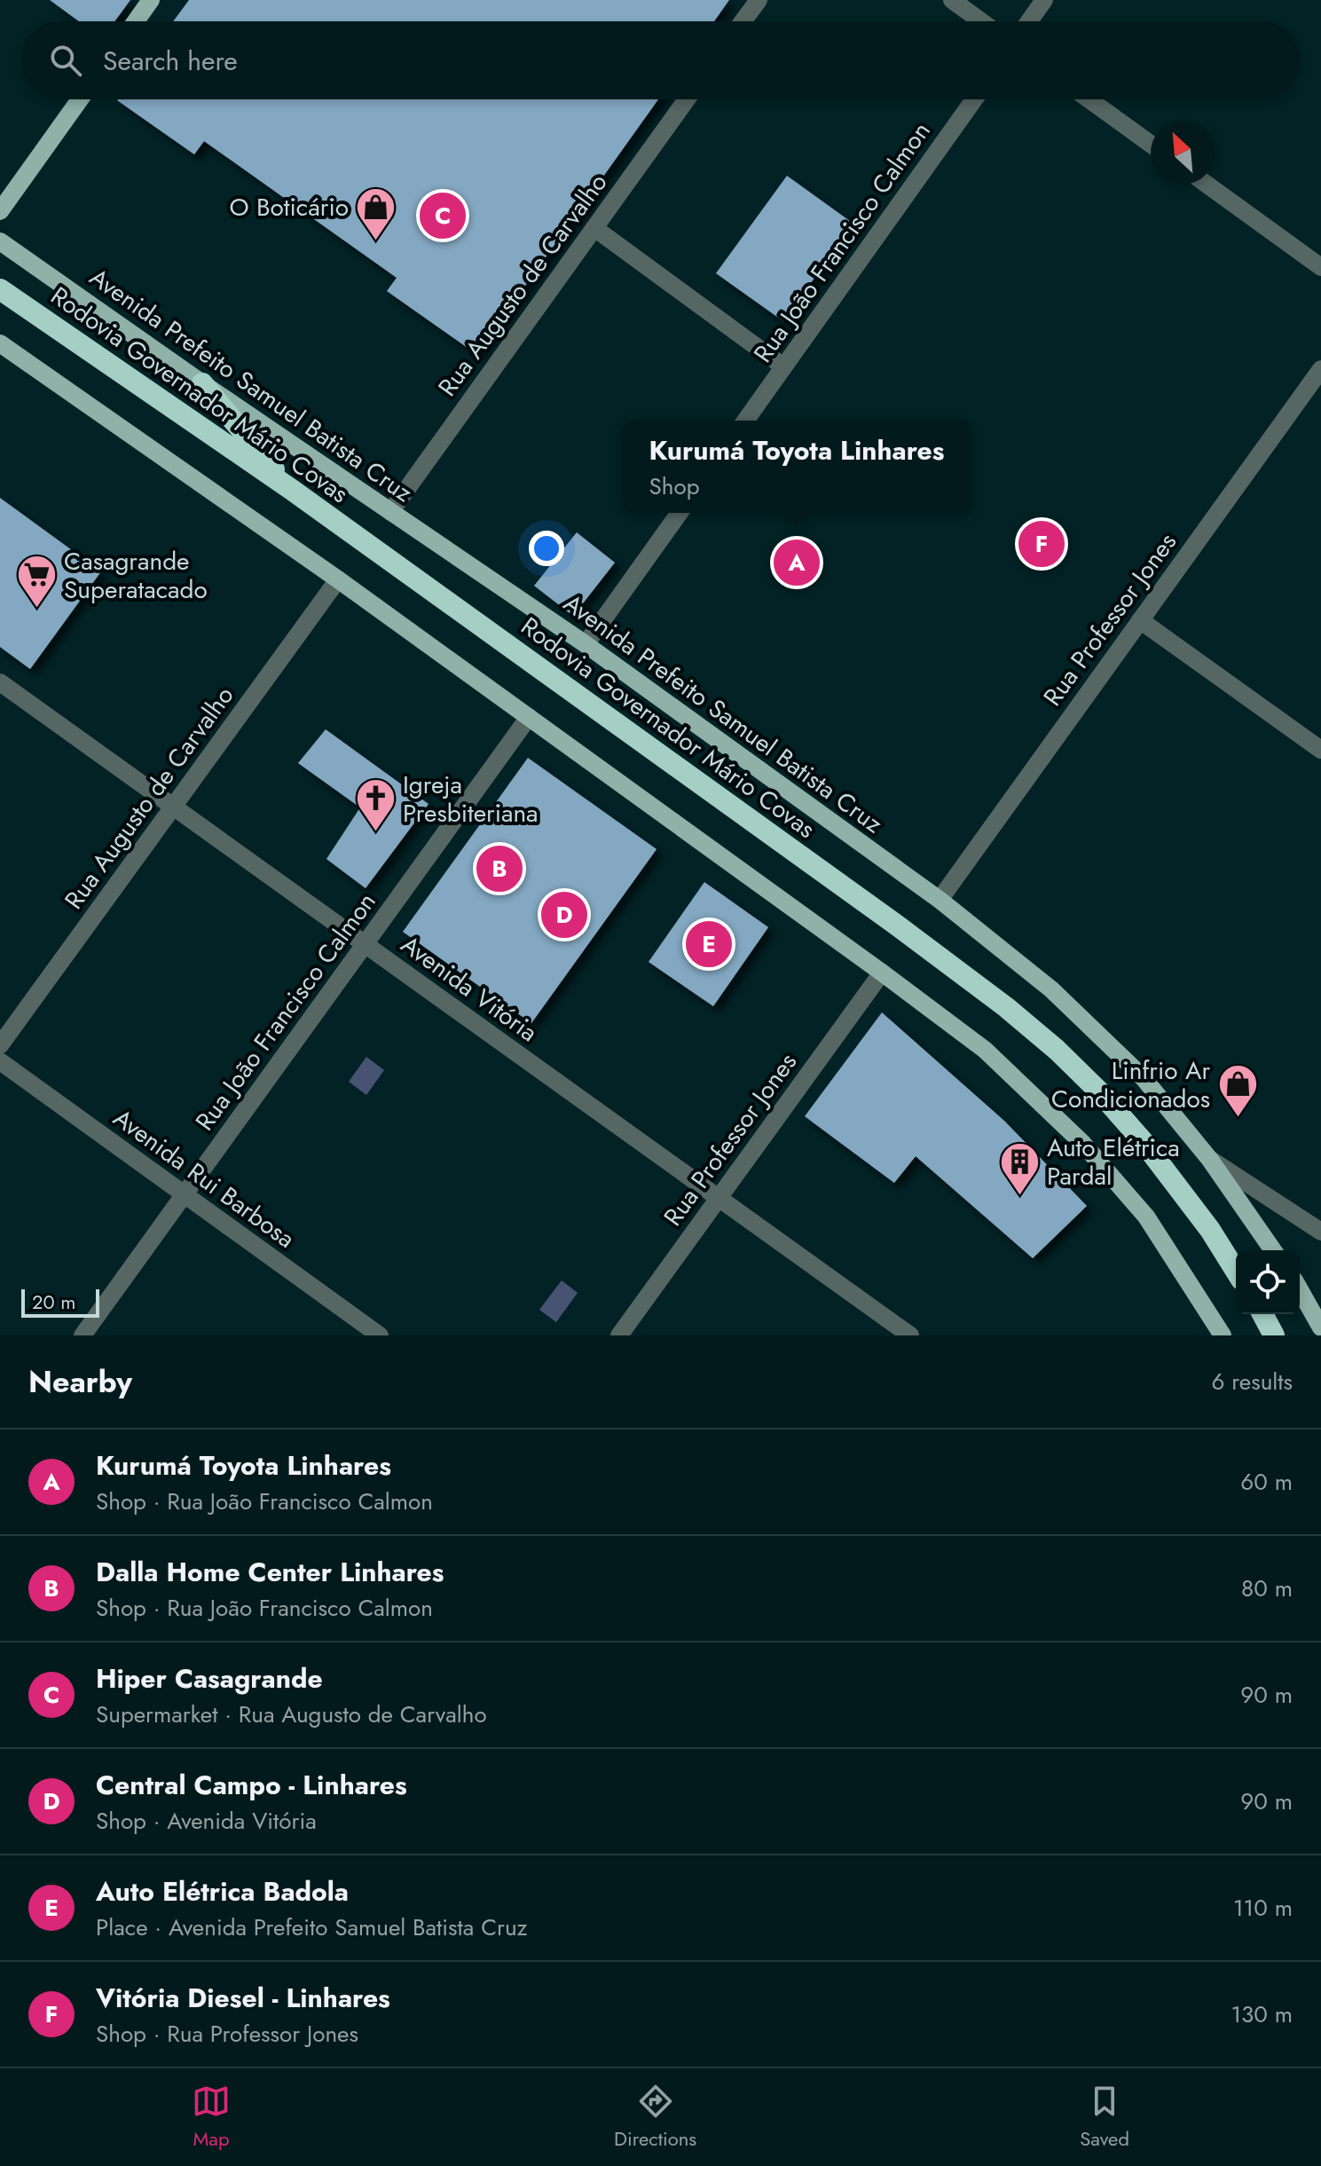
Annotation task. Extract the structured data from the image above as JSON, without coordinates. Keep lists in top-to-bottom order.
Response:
{
  "streets": {
    "highway": ["Rodovia Governador Mário Covas"],
    "main road": ["Avenida Prefeito Samuel Batista Cruz"],
    "street": [
      "Rua João Francisco Calmon",
      "Rua Augusto de Carvalho",
      "Rua Professor Jones",
      "Avenida Vitória",
      "Avenida Rui Barbosa"
    ]
  },
  "crossings": [
    ["Rua João Francisco Calmon", "Avenida Vitória"],
    ["Rua João Francisco Calmon", "Avenida Rui Barbosa"],
    ["Rua Augusto de Carvalho", "Avenida Prefeito Samuel Batista Cruz"],
    ["Rua Augusto de Carvalho", "Avenida Vitória"],
    ["Avenida Prefeito Samuel Batista Cruz", "Rua Professor Jones"],
    ["Rua Professor Jones", "Avenida Vitória"]
  ],
  "places": {
    "shop": ["O Boticário", "Linfrio Ar Condicionados"],
    "supermarket": ["Casagrande Superatacado"],
    "church": ["Igreja Presbiteriana"],
    "building": ["Auto Elétrica Pardal"]
  },
  "scale_bar": "20 m",
  "north": "top left",
  "page": {
    "search": "Search here",
    "pins": [
      "C",
      "F",
      "A",
      "B",
      "D",
      "E"
    ],
    "popup": ["Kurumá Toyota Linhares", "Shop"],
    "scale": "20 m",
    "heading": ["Nearby", "6 results"],
    "list": [
      {
        "mark": "A",
        "name": "Kurumá Toyota Linhares",
        "note": "Shop · Rua João Francisco Calmon",
        "value": "60 m"
      },
      {
        "mark": "B",
        "name": "Dalla Home Center Linhares",
        "note": "Shop · Rua João Francisco Calmon",
        "value": "80 m"
      },
      {
        "mark": "C",
        "name": "Hiper Casagrande",
        "note": "Supermarket · Rua Augusto de Carvalho",
        "value": "90 m"
      },
      {
        "mark": "D",
        "name": "Central Campo - Linhares",
        "note": "Shop · Avenida Vitória",
        "value": "90 m"
      },
      {
        "mark": "E",
        "name": "Auto Elétrica Badola",
        "note": "Place · Avenida Prefeito Samuel Batista Cruz",
        "value": "110 m"
      },
      {
        "mark": "F",
        "name": "Vitória Diesel - Linhares",
        "note": "Shop · Rua Professor Jones",
        "value": "130 m"
      }
    ],
    "nav": ["Map", "Directions", "Saved"]
  }
}
